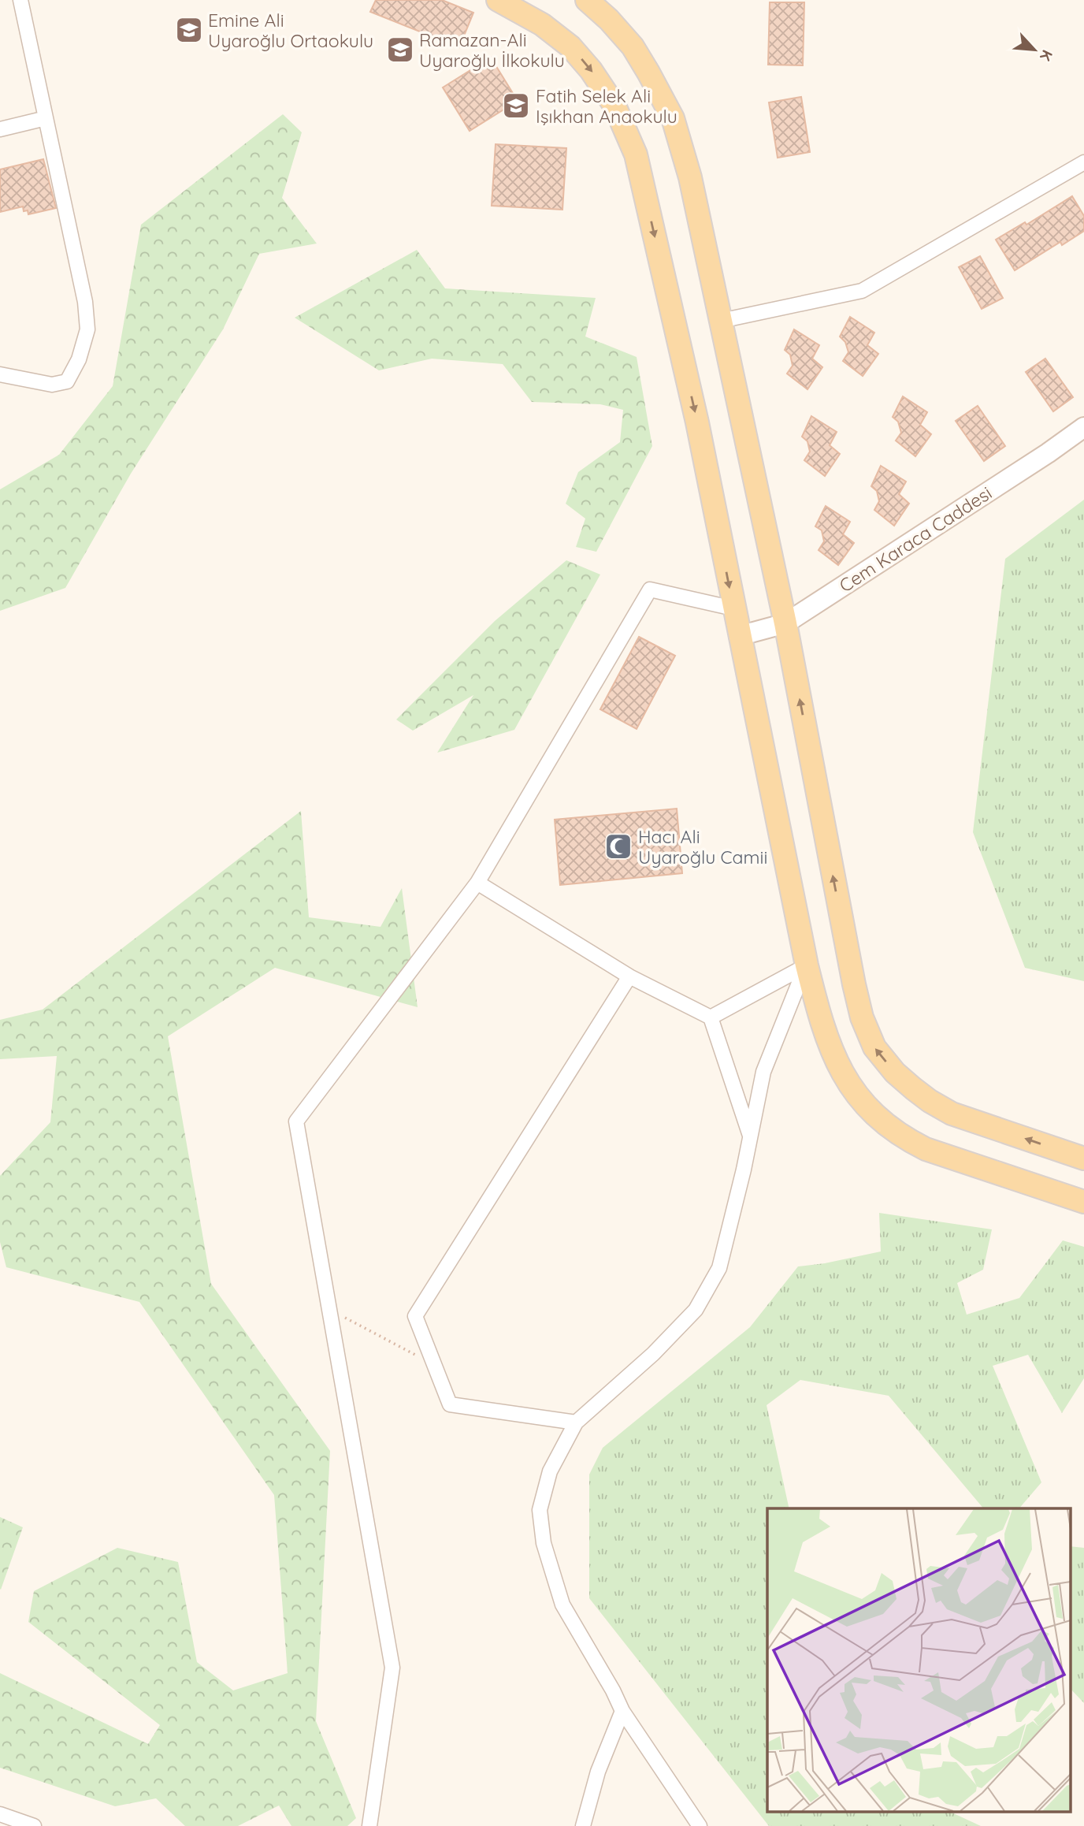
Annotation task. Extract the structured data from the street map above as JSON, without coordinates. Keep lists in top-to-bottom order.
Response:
{
  "streets": {
    "street": ["Cem Karaca Caddesi"]
  },
  "places": {
    "school or university": ["Emine Ali Uyaroğlu Ortaokulu", "Ramazan-Ali Uyaroğlu İlkokulu", "Fatih Selek Ali Işıkhan Anaokulu"],
    "mosque": ["Hacı Ali Uyaroğlu Camii"]
  },
  "north": "bottom right"
}
